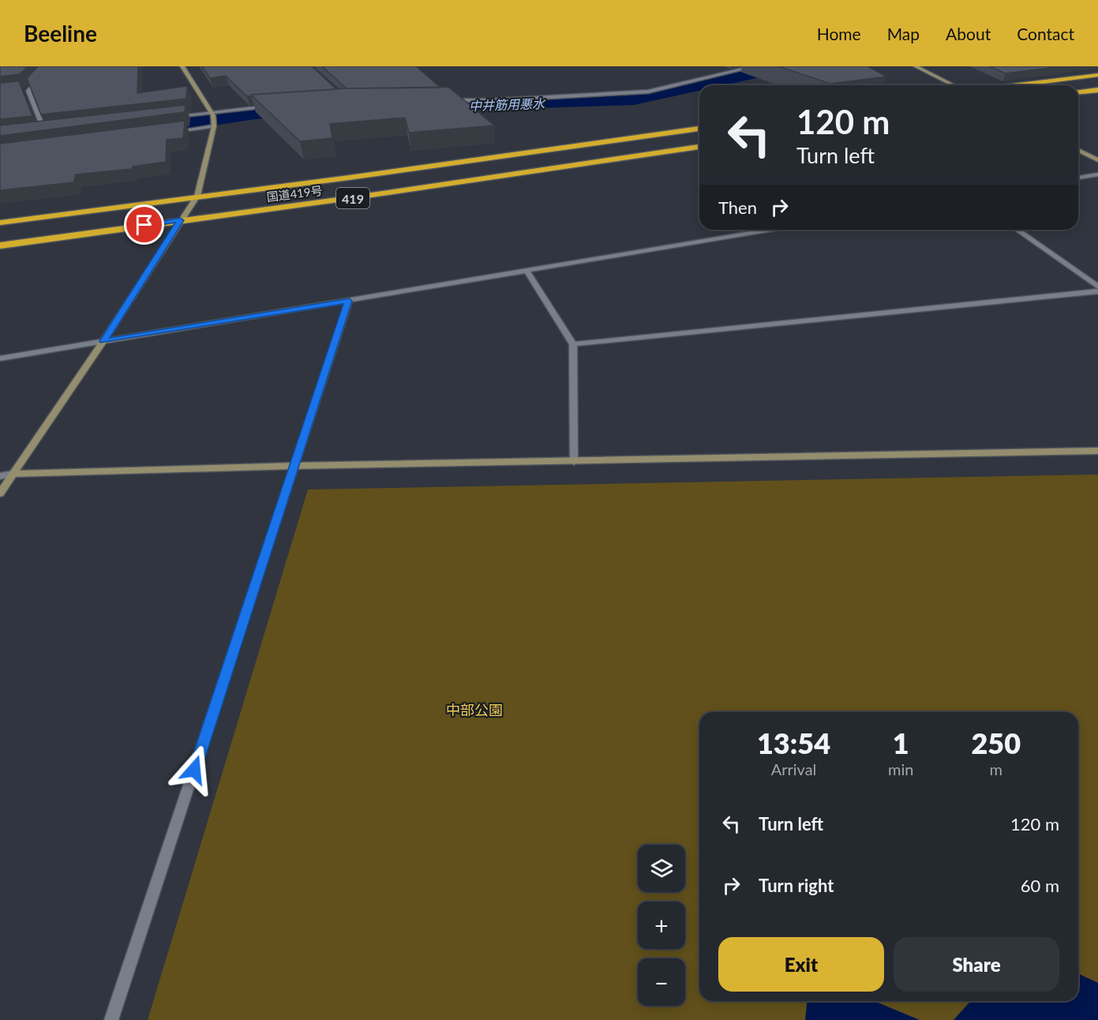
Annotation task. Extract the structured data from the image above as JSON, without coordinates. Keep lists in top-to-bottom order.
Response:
{
  "streets": {
    "highway": ["国道419号", "419"]
  },
  "water": ["中井筋用悪水"],
  "parks": ["中部公園"],
  "page": {
    "header": "Beeline",
    "nav": [
      "Home",
      "Map",
      "About",
      "Contact"
    ],
    "turn": ["120 m", "Turn left"],
    "then": "Then",
    "eta": [
      "13:54",
      "Arrival",
      "1",
      "min",
      "250",
      "m"
    ],
    "list": [
      {
        "name": "Turn left",
        "value": "120 m"
      },
      {
        "name": "Turn right",
        "value": "60 m"
      }
    ],
    "map_buttons": ["+", "−"],
    "buttons": ["Exit", "Share"]
  }
}
